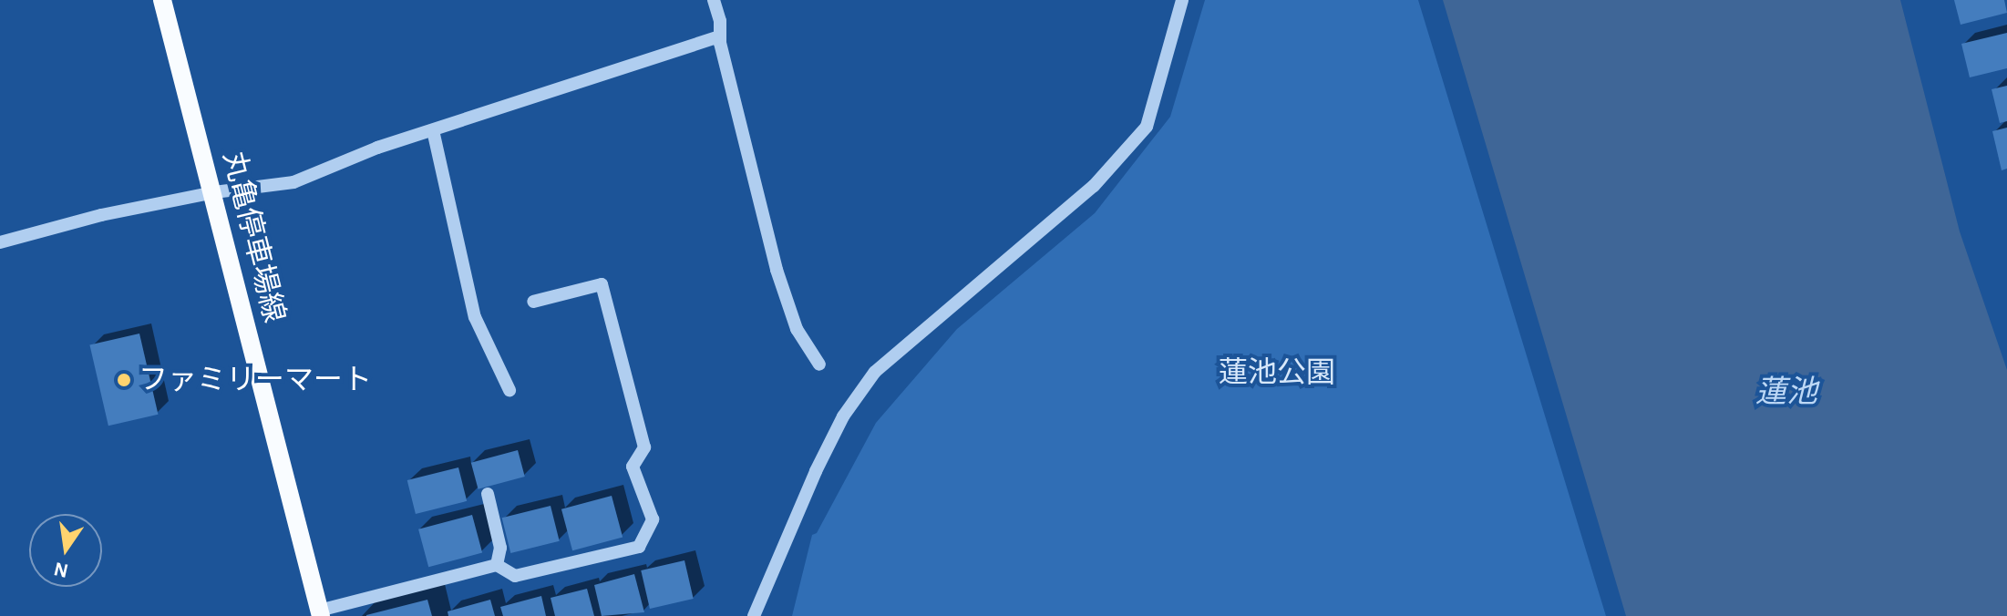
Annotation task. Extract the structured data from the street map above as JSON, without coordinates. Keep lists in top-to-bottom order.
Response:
{
  "streets": {
    "main road": ["丸亀停車場線"]
  },
  "water": ["蓮池"],
  "parks": ["蓮池公園"],
  "places": ["ファミリーマート"],
  "north": "bottom"
}
